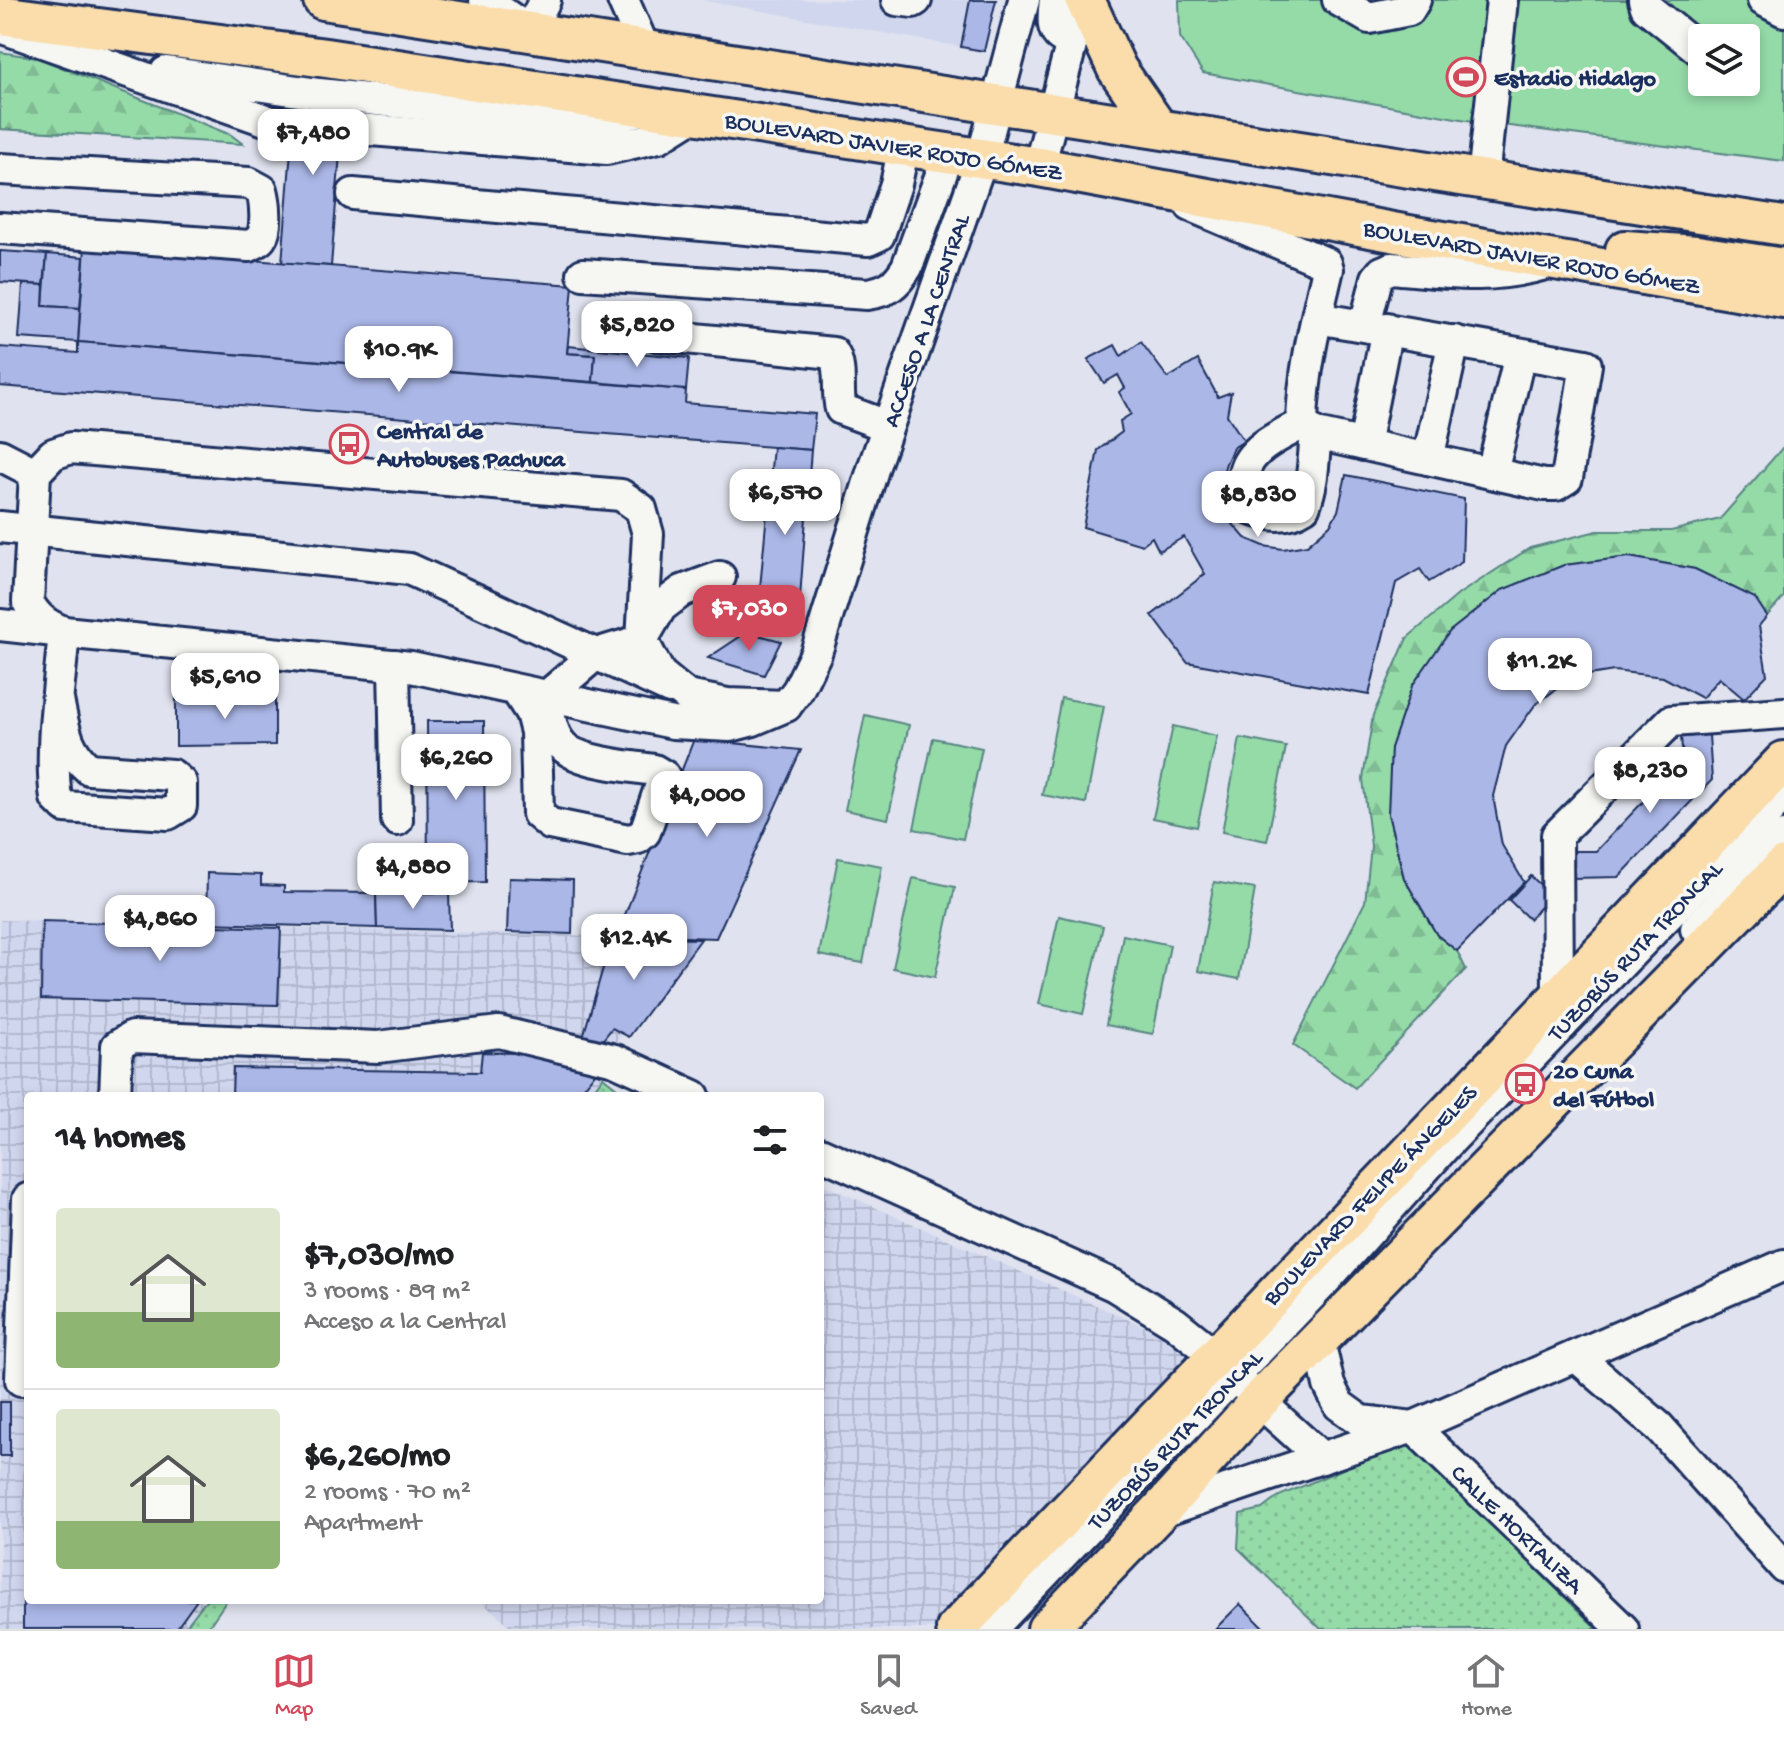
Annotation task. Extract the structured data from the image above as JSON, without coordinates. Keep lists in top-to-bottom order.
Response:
{
  "streets": {
    "main road": ["BOULEVARD JAVIER ROJO GÓMEZ", "BOULEVARD FELIPE ÁNGELES"],
    "street": ["ACCESO A LA CENTRAL", "TUZOBÚS RUTA TRONCAL", "CALLE HORTALIZA"]
  },
  "crossings": [
    ["BOULEVARD JAVIER ROJO GÓMEZ", "ACCESO A LA CENTRAL"],
    ["TUZOBÚS RUTA TRONCAL", "BOULEVARD FELIPE ÁNGELES"]
  ],
  "places": {
    "sports": ["Estadio Hidalgo"],
    "bus stop": ["Central de Autobuses Pachuca", "20 Cuna del Fútbol"]
  },
  "page": {
    "price": [
      "$7,480",
      "$5,820",
      "$10.9K",
      "$6,570",
      "$8,830",
      "$7,030",
      "$11.2K",
      "$5,610",
      "$6,260",
      "$8,230",
      "$4,000",
      "$4,880",
      "$4,860",
      "$12.4K"
    ],
    "heading": "14 homes",
    "list": [
      {
        "name": "$7,030/mo",
        "note": "3 rooms · 89 m² · Acceso a la Central"
      },
      {
        "name": "$6,260/mo",
        "note": "2 rooms · 70 m² · Apartment"
      }
    ],
    "tabs": ["Map", "Saved", "Home"]
  }
}
